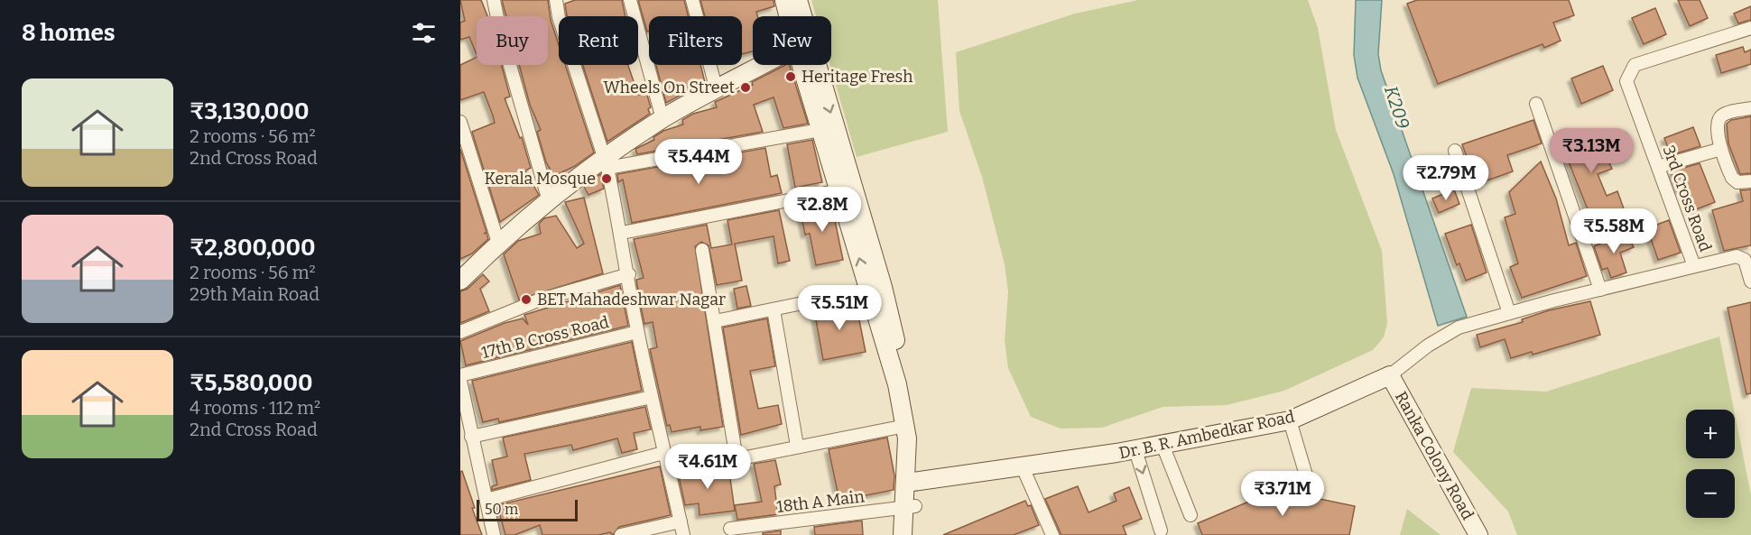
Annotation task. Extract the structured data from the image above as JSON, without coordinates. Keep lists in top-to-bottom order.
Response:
{
  "streets": {
    "street": [
      "3rd Cross Road",
      "17th B Cross Road",
      "Dr. B. R. Ambedkar Road",
      "Ranka Colony Road",
      "18th A Main"
    ]
  },
  "crossings": [
    ["3rd Cross Road", "Dr. B. R. Ambedkar Road"],
    ["Dr. B. R. Ambedkar Road", "Ranka Colony Road"]
  ],
  "water": ["K209"],
  "places": [
    "Heritage Fresh",
    "Wheels On Street",
    "Kerala Mosque",
    "BET Mahadeshwar Nagar"
  ],
  "scale_bar": "50 m",
  "page": {
    "heading": "8 homes",
    "chip": [
      "Buy",
      "Rent",
      "Filters",
      "New"
    ],
    "list": [
      {
        "name": "₹3,130,000",
        "note": "2 rooms · 56 m² · 2nd Cross Road"
      },
      {
        "name": "₹2,800,000",
        "note": "2 rooms · 56 m² · 29th Main Road"
      },
      {
        "name": "₹5,580,000",
        "note": "4 rooms · 112 m² · 2nd Cross Road"
      }
    ],
    "price": [
      "₹3.13M",
      "₹5.44M",
      "₹2.79M",
      "₹2.8M",
      "₹5.58M",
      "₹5.51M",
      "₹4.61M",
      "₹3.71M"
    ],
    "map_buttons": ["+", "−"],
    "scale": "50 m"
  }
}
